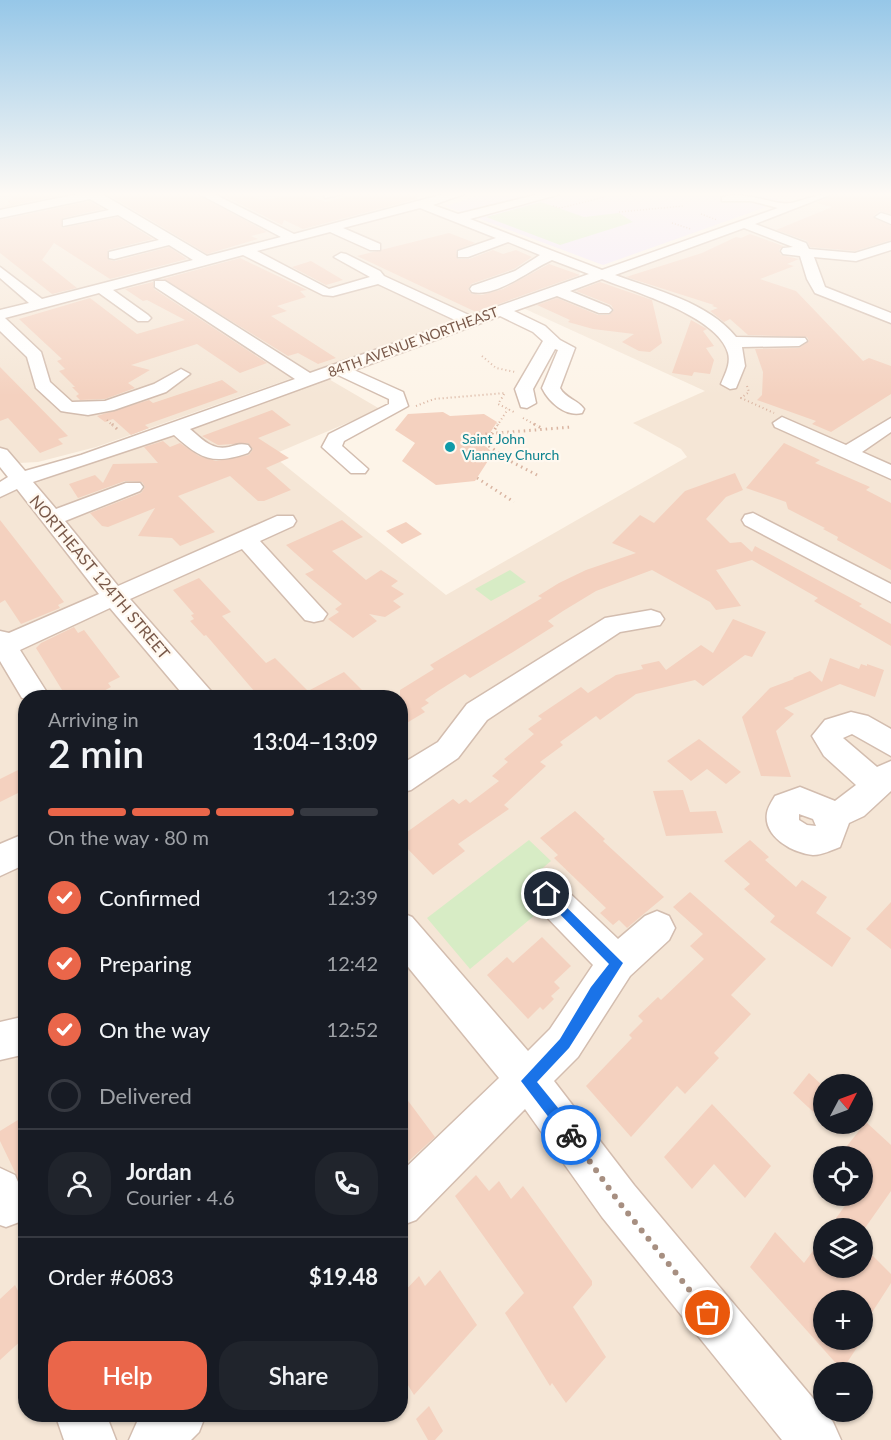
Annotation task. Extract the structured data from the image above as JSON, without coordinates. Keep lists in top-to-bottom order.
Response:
{
  "streets": {
    "street": ["84TH AVENUE NORTHEAST", "NORTHEAST 124TH STREET"]
  },
  "crossings": [
    ["84TH AVENUE NORTHEAST", "NORTHEAST 124TH STREET"]
  ],
  "places": ["Saint John Vianney Church"],
  "north": "top right",
  "page": {
    "heading": ["2 min", "Arriving in", "13:04–13:09"],
    "panel": [
      "Jordan",
      "Courier · 4.6",
      "Order #6083",
      "$19.48"
    ],
    "bar": "On the way · 80 m",
    "list": [
      ["Confirmed", "12:39"],
      ["Preparing", "12:42"],
      ["On the way", "12:52"],
      "Delivered"
    ],
    "map_buttons": ["+", "−"],
    "buttons": ["Help", "Share"]
  }
}
